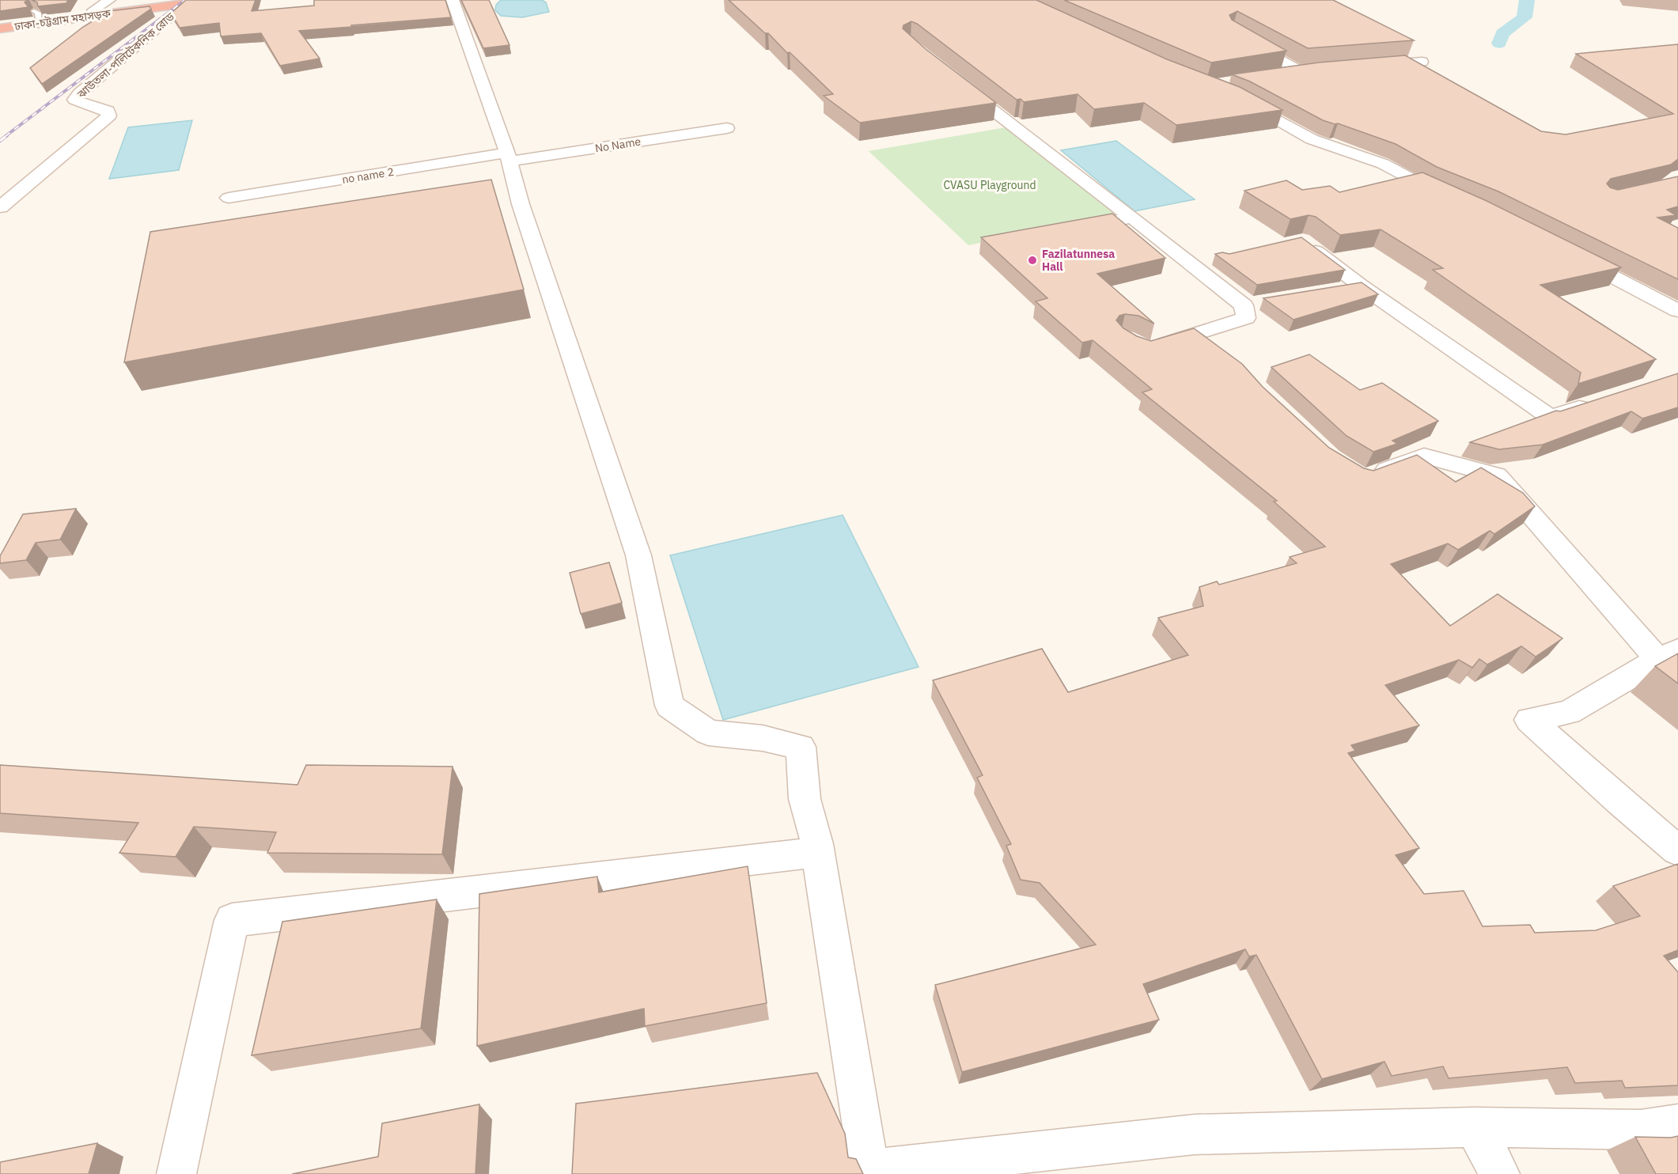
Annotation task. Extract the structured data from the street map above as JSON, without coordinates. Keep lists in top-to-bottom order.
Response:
{
  "streets": {
    "highway": ["ঢাকা-চট্টগ্রাম মহাসড়ক"],
    "street": ["ঝাউতলা-পলিটেকনিক রোড", "No Name", "no name 2"]
  },
  "crossings": [
    ["ঢাকা-চট্টগ্রাম মহাসড়ক", "ঝাউতলা-পলিটেকনিক রোড"],
    ["No Name", "no name 2"]
  ],
  "parks": ["CVASU Playground"],
  "places": ["Fazilatunnesa Hall"]
}
